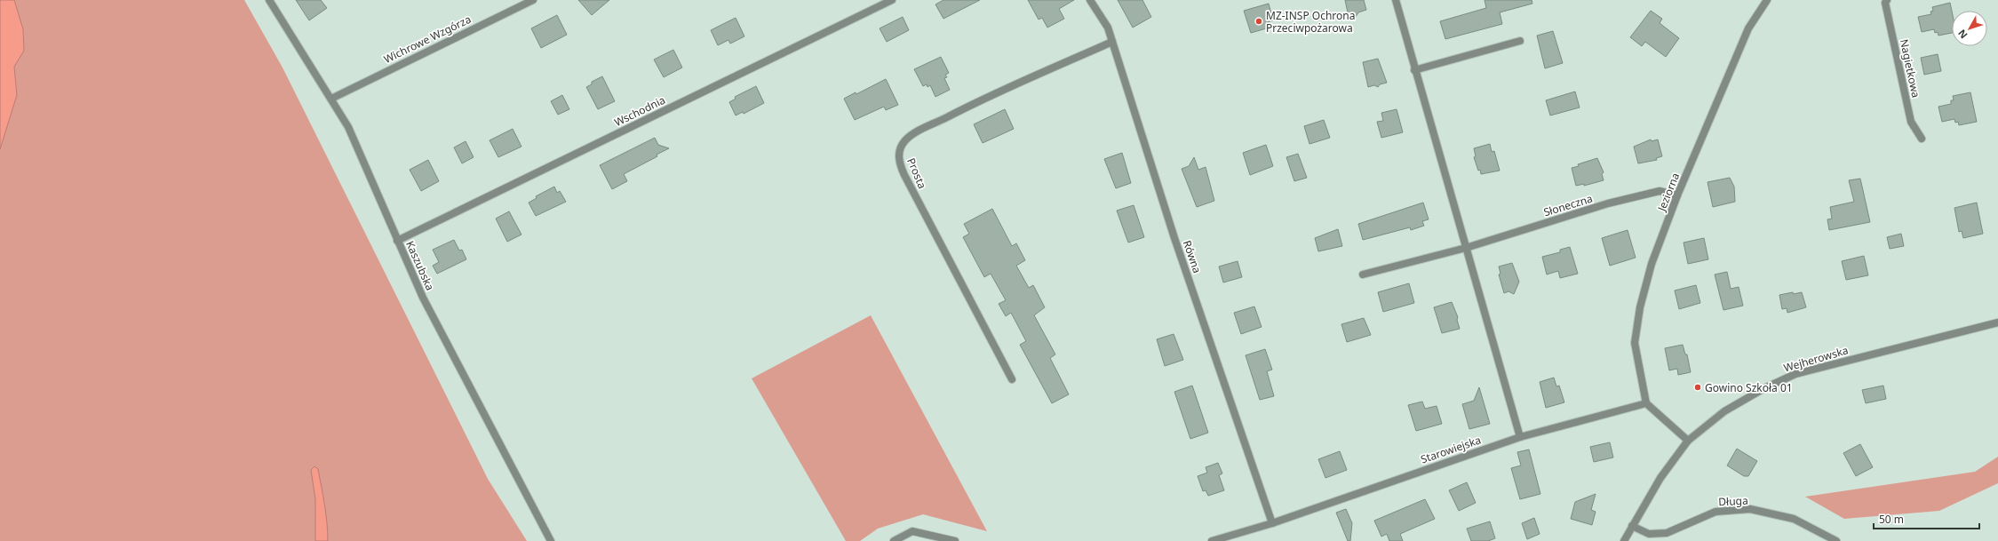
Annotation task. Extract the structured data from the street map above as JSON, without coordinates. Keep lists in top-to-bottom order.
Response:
{
  "streets": {
    "street": [
      "Wichrowe Wzgórza",
      "Nagietkowa",
      "Wschodnia",
      "Prosta",
      "Jeziorna",
      "Słoneczna",
      "Równa",
      "Kaszubska",
      "Wejherowska",
      "Starowiejska",
      "Długa"
    ]
  },
  "crossings": [
    ["Wichrowe Wzgórza", "Kaszubska"],
    ["Wschodnia", "Kaszubska"],
    ["Prosta", "Równa"],
    ["Jeziorna", "Słoneczna"],
    ["Jeziorna", "Starowiejska"],
    ["Równa", "Starowiejska"],
    ["Wejherowska", "Długa"]
  ],
  "places": ["MZ-INSP Ochrona Przeciwpożarowa", "Gowino Szkoła 01"],
  "scale_bar": "50 m",
  "north": "bottom left"
}
